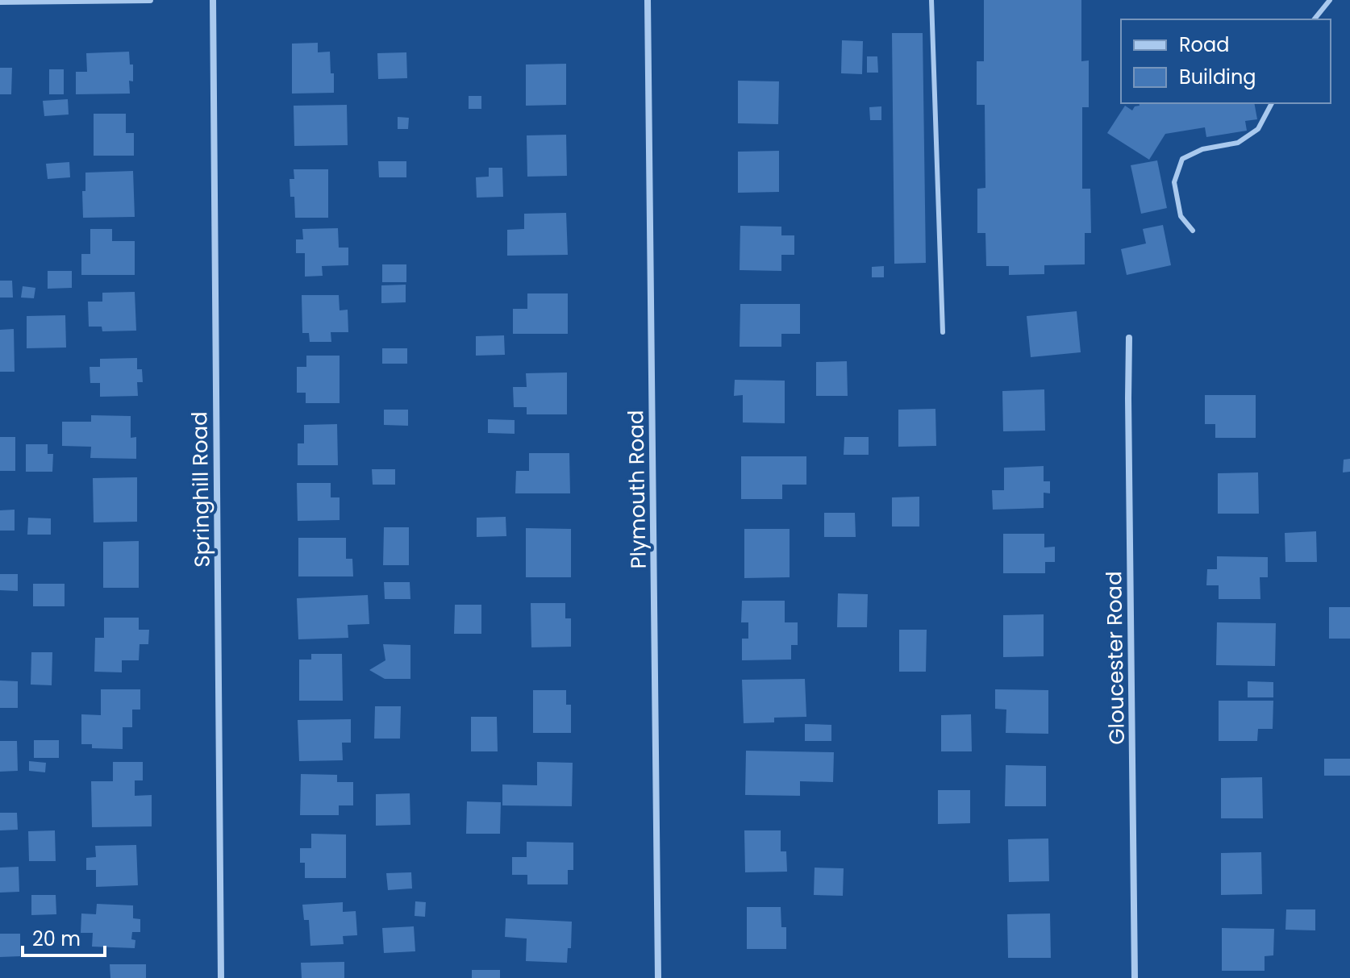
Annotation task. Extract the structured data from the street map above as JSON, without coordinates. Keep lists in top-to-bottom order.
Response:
{
  "streets": {
    "street": ["Springhill Road", "Plymouth Road", "Gloucester Road"]
  },
  "legend": ["Road", "Building"],
  "scale_bar": "20 m"
}
